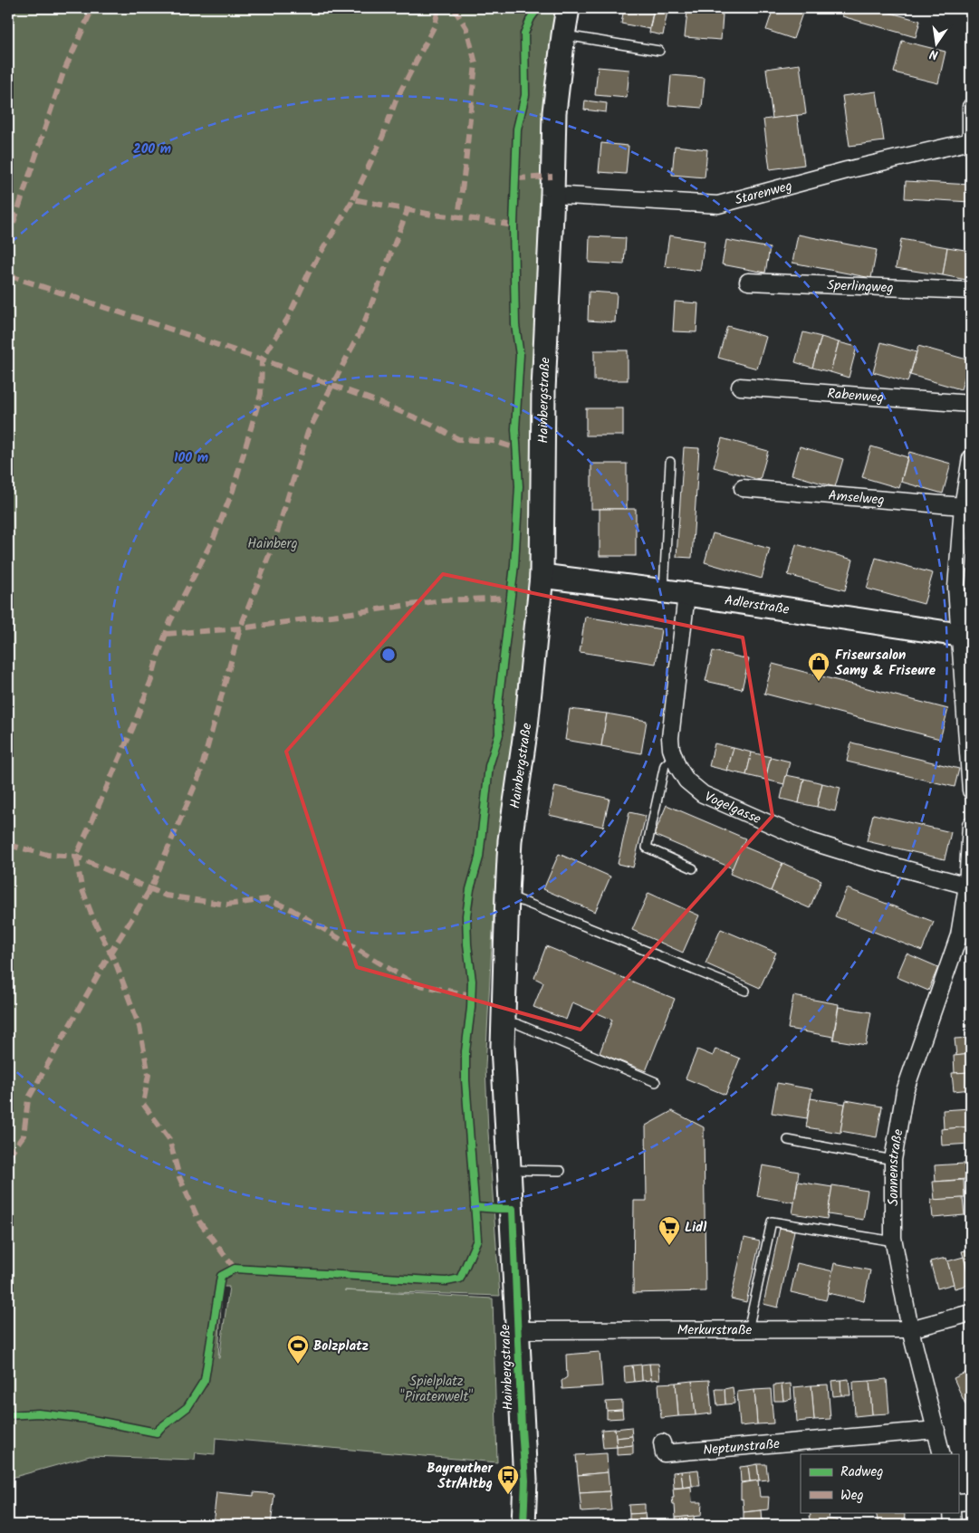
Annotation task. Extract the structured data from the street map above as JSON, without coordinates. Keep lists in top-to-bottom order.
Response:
{
  "streets": {
    "street": [
      "Starenweg",
      "Sperlingweg",
      "Rabenweg",
      "Hainbergstraße",
      "Amselweg",
      "Adlerstraße",
      "Vogelgasse",
      "Sonnenstraße",
      "Merkurstraße",
      "Neptunstraße"
    ]
  },
  "crossings": [
    ["Starenweg", "Hainbergstraße"],
    ["Hainbergstraße", "Adlerstraße"],
    ["Hainbergstraße", "Merkurstraße"],
    ["Adlerstraße", "Vogelgasse"],
    ["Vogelgasse", "Sonnenstraße"],
    ["Sonnenstraße", "Merkurstraße"],
    ["Sonnenstraße", "Neptunstraße"]
  ],
  "parks": ["Hainberg", "Spielplatz \"Piratenwelt\""],
  "places": {
    "shop": ["Friseursalon Samy & Friseure"],
    "supermarket": ["Lidl"],
    "sports": ["Bolzplatz"],
    "bus stop": ["Bayreuther Str/Altbg"]
  },
  "legend": ["Radweg", "Weg"],
  "north": "bottom",
  "rings": ["200 m", "100 m"]
}
